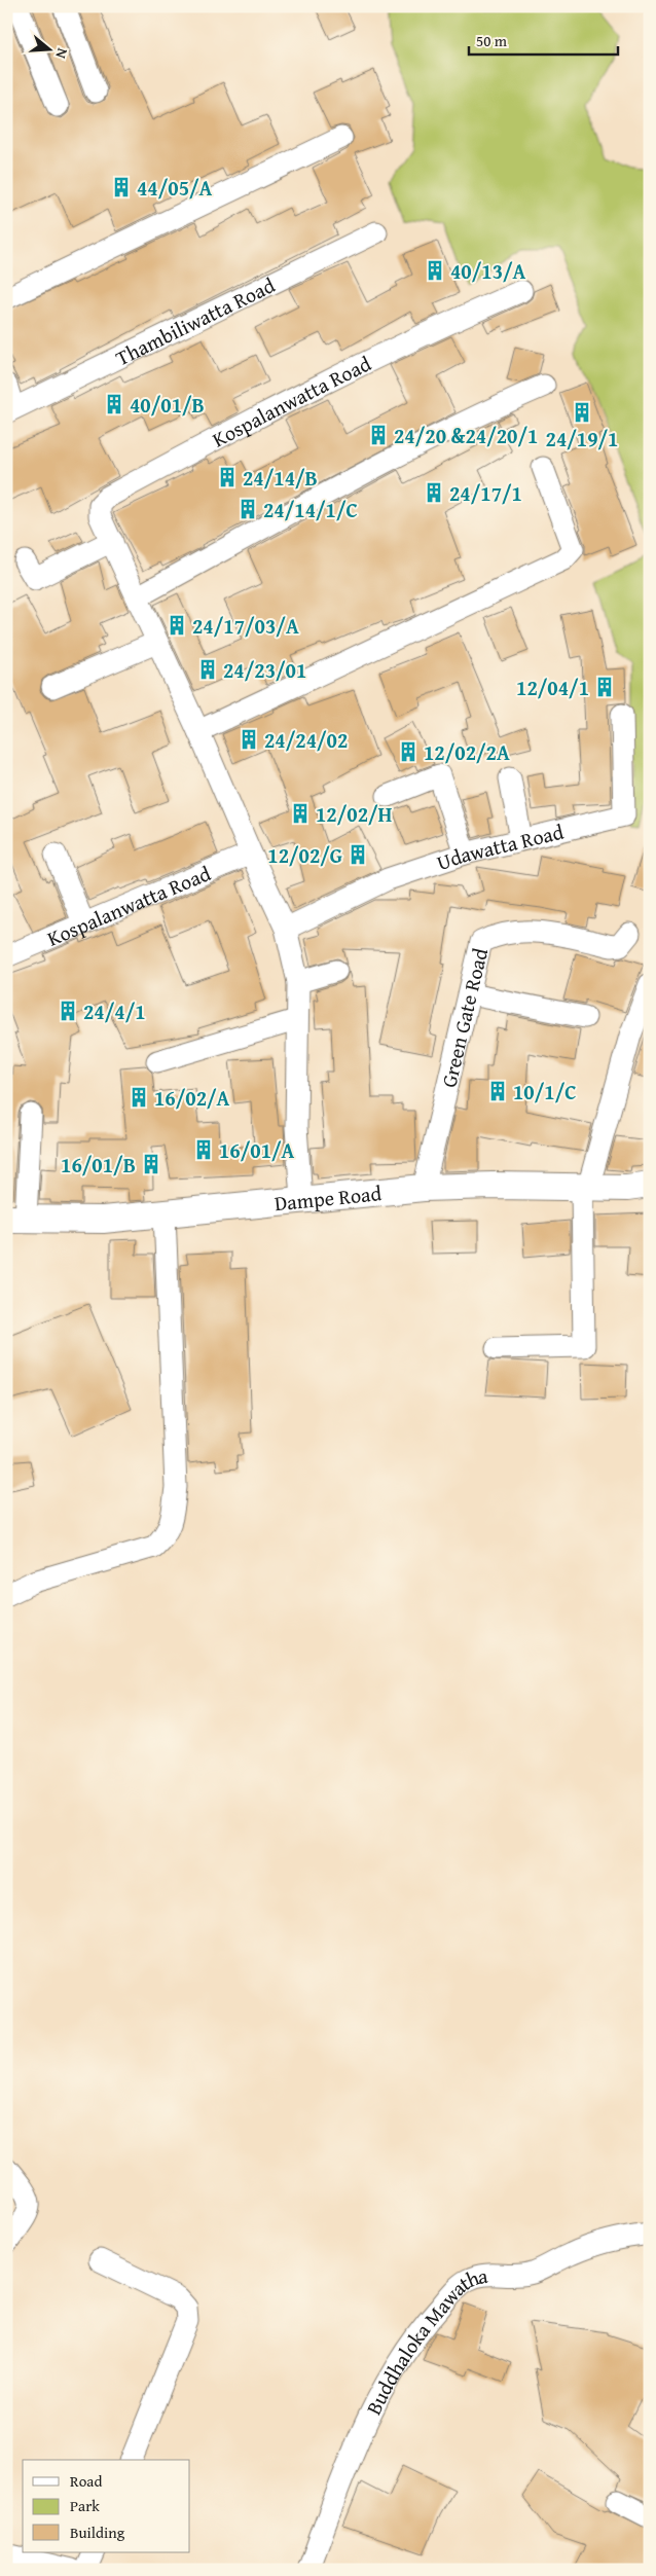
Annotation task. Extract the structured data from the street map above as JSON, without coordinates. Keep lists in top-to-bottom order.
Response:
{
  "streets": {
    "street": [
      "Thambiliwatta Road",
      "Kospalanwatta Road",
      "Udawatta Road",
      "Green Gate Road",
      "Dampe Road",
      "Buddhaloka Mawatha"
    ]
  },
  "crossings": [
    ["Kospalanwatta Road", "Udawatta Road"],
    ["Kospalanwatta Road", "Dampe Road"],
    ["Green Gate Road", "Dampe Road"]
  ],
  "places": {
    "building": [
      "44/05/A",
      "40/13/A",
      "40/01/B",
      "24/19/1",
      "24/20 &24/20/1",
      "24/14/B",
      "24/17/1",
      "24/14/1/C",
      "24/17/03/A",
      "24/23/01",
      "12/04/1",
      "24/24/02",
      "12/02/2A",
      "12/02/H",
      "12/02/G",
      "24/4/1",
      "10/1/C",
      "16/02/A",
      "16/01/A",
      "16/01/B"
    ]
  },
  "legend": ["Road", "Park", "Building"],
  "scale_bar": "50 m",
  "north": "right"
}
